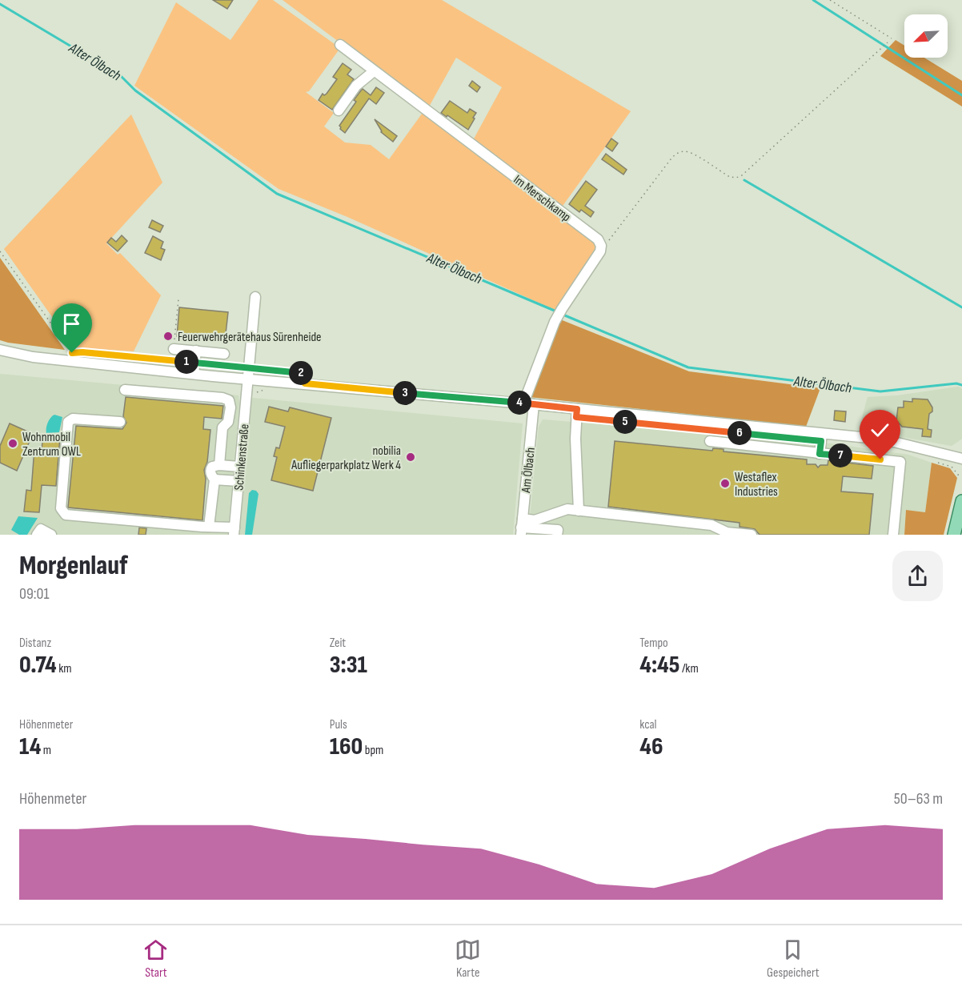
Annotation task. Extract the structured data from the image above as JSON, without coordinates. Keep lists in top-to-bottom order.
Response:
{
  "streets": {
    "street": ["Im Merschkamp", "Schinkenstraße", "Am Ölbach"]
  },
  "water": ["Alter Ölbach"],
  "places": [
    "Feuerwehrgerätehaus Sürenheide",
    "Wohnmobil Zentrum OWL",
    "nobilia Aufliegerparkplatz Werk 4",
    "Westaflex Industries"
  ],
  "north": "bottom left",
  "page": {
    "pins": [
      "1",
      "2",
      "3",
      "4",
      "5",
      "6",
      "7"
    ],
    "heading": ["Morgenlauf", "09:01"],
    "stats": [
      ["Distanz", "0.74 km"],
      ["Zeit", "3:31"],
      ["Tempo", "4:45 /km"],
      ["Höhenmeter", "14 m"],
      ["Puls", "160 bpm"],
      ["kcal", "46"]
    ],
    "chart": ["Höhenmeter", "50–63 m"],
    "tabs": ["Start", "Karte", "Gespeichert"]
  }
}
